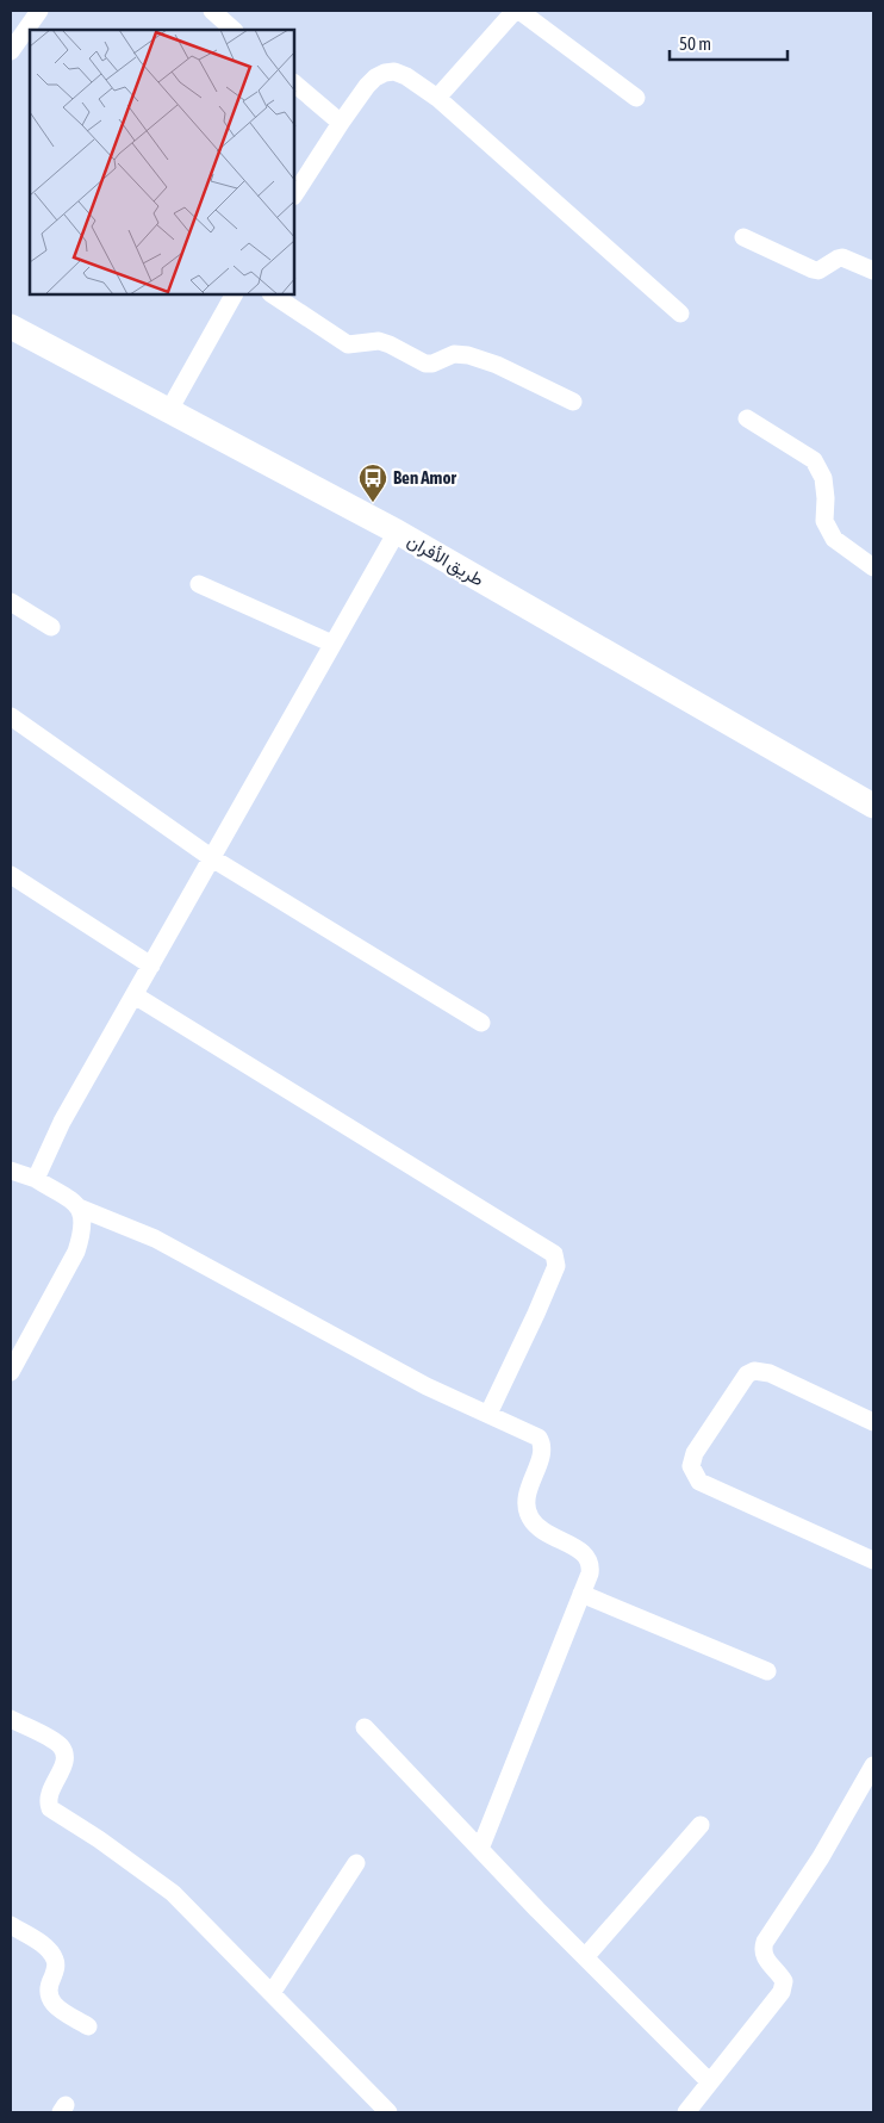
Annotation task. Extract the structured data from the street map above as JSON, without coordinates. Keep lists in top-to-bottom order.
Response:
{
  "streets": {
    "main road": ["طريق الأفران"]
  },
  "places": {
    "bus stop": ["Ben Amor"]
  },
  "scale_bar": "50 m"
}
